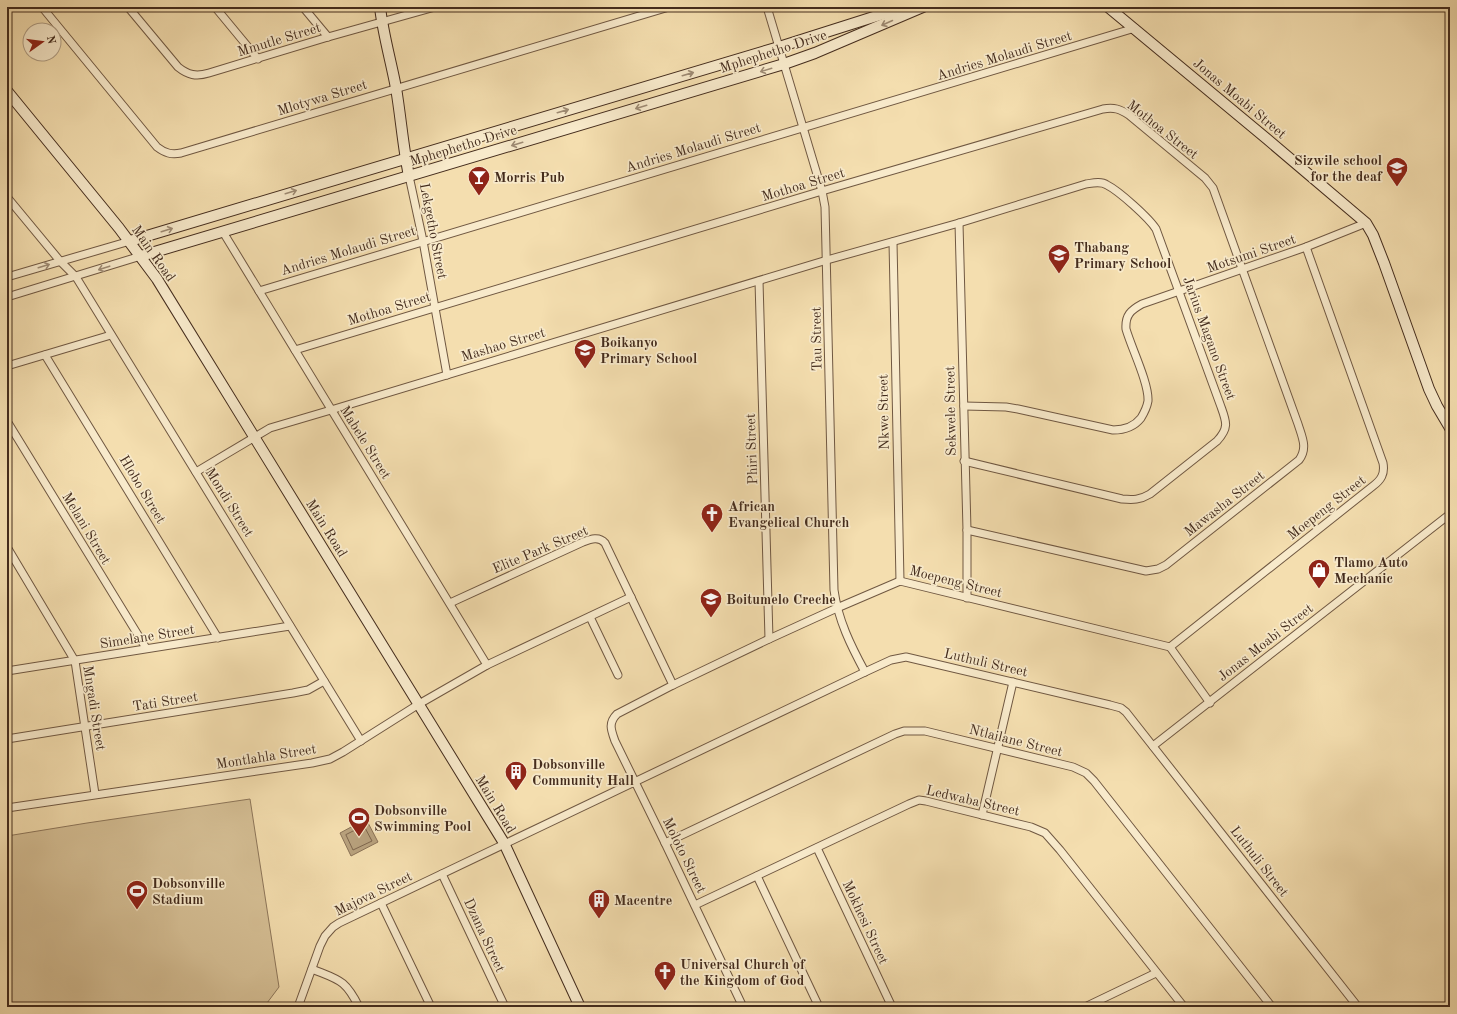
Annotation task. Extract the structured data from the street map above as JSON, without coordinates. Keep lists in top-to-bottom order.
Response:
{
  "streets": {
    "street": [
      "Mmutle Street",
      "Mphephetho Drive",
      "Andries Molaudi Street",
      "Mlotywa Street",
      "Jonas Moabi Street",
      "Mothoa Street",
      "Lekgetho Street",
      "Main Road",
      "Motsumi Street",
      "Jarius Magano Street",
      "Tau Street",
      "Mashao Street",
      "Sekwele Street",
      "Nkwe Street",
      "Mabele Street",
      "Phiri Street",
      "Hlobo Street",
      "Mondi Street",
      "Mawasha Street",
      "Moepeng Street",
      "Melani Street",
      "Elite Park Street",
      "Simelane Street",
      "Luthuli Street",
      "Tati Street",
      "Mngadi Street",
      "Ntlailane Street",
      "Montlahla Street",
      "Ledwaba Street",
      "Moloto Street",
      "Majova Street",
      "Mokhesi Street",
      "Dzana Street"
    ]
  },
  "crossings": [
    ["Mmutle Street", "Lekgetho Street"],
    ["Mphephetho Drive", "Lekgetho Street"],
    ["Mphephetho Drive", "Main Road"],
    ["Mphephetho Drive", "Tau Street"],
    ["Mphephetho Drive", "Mabele Street"],
    ["Mphephetho Drive", "Mondi Street"],
    ["Andries Molaudi Street", "Jonas Moabi Street"],
    ["Andries Molaudi Street", "Lekgetho Street"],
    ["Andries Molaudi Street", "Tau Street"],
    ["Andries Molaudi Street", "Mabele Street"],
    ["Mlotywa Street", "Lekgetho Street"],
    ["Jonas Moabi Street", "Motsumi Street"],
    ["Jonas Moabi Street", "Luthuli Street"],
    ["Mothoa Street", "Lekgetho Street"],
    ["Mothoa Street", "Motsumi Street"],
    ["Mothoa Street", "Tau Street"],
    ["Mothoa Street", "Mabele Street"],
    ["Mothoa Street", "Mawasha Street"],
    ["Lekgetho Street", "Mashao Street"],
    ["Main Road", "Mashao Street"],
    ["Main Road", "Luthuli Street"],
    ["Main Road", "Montlahla Street"],
    ["Main Road", "Majova Street"],
    ["Motsumi Street", "Jarius Magano Street"],
    ["Motsumi Street", "Sekwele Street"],
    ["Motsumi Street", "Mawasha Street"],
    ["Motsumi Street", "Moepeng Street"],
    ["Jarius Magano Street", "Tau Street"],
    ["Jarius Magano Street", "Mashao Street"],
    ["Jarius Magano Street", "Sekwele Street"],
    ["Jarius Magano Street", "Nkwe Street"],
    ["Tau Street", "Mashao Street"],
    ["Tau Street", "Moepeng Street"],
    ["Tau Street", "Luthuli Street"],
    ["Mashao Street", "Mabele Street"],
    ["Mashao Street", "Phiri Street"],
    ["Mashao Street", "Mondi Street"],
    ["Sekwele Street", "Mawasha Street"],
    ["Sekwele Street", "Moepeng Street"],
    ["Nkwe Street", "Moepeng Street"],
    ["Mabele Street", "Elite Park Street"],
    ["Mabele Street", "Montlahla Street"],
    ["Phiri Street", "Moepeng Street"],
    ["Hlobo Street", "Simelane Street"],
    ["Mondi Street", "Simelane Street"],
    ["Mondi Street", "Tati Street"],
    ["Mondi Street", "Montlahla Street"],
    ["Moepeng Street", "Elite Park Street"],
    ["Moepeng Street", "Moloto Street"],
    ["Melani Street", "Simelane Street"],
    ["Elite Park Street", "Montlahla Street"],
    ["Simelane Street", "Mngadi Street"],
    ["Luthuli Street", "Moloto Street"],
    ["Luthuli Street", "Majova Street"],
    ["Tati Street", "Mngadi Street"],
    ["Mngadi Street", "Montlahla Street"],
    ["Ntlailane Street", "Moloto Street"],
    ["Ledwaba Street", "Moloto Street"],
    ["Ledwaba Street", "Mokhesi Street"],
    ["Majova Street", "Dzana Street"]
  ],
  "places": {
    "school or university": [
      "Sizwile school for the deaf",
      "Thabang Primary School",
      "Boikanyo Primary School",
      "Boitumelo Creche"
    ],
    "bar": ["Morris Pub"],
    "church": ["African Evangelical Church", "Universal Church of the Kingdom of God"],
    "shop": ["Tlamo Auto Mechanic"],
    "building": ["Dobsonville Community Hall", "Macentre"],
    "sports": ["Dobsonville Swimming Pool", "Dobsonville Stadium"]
  },
  "north": "right"
}
